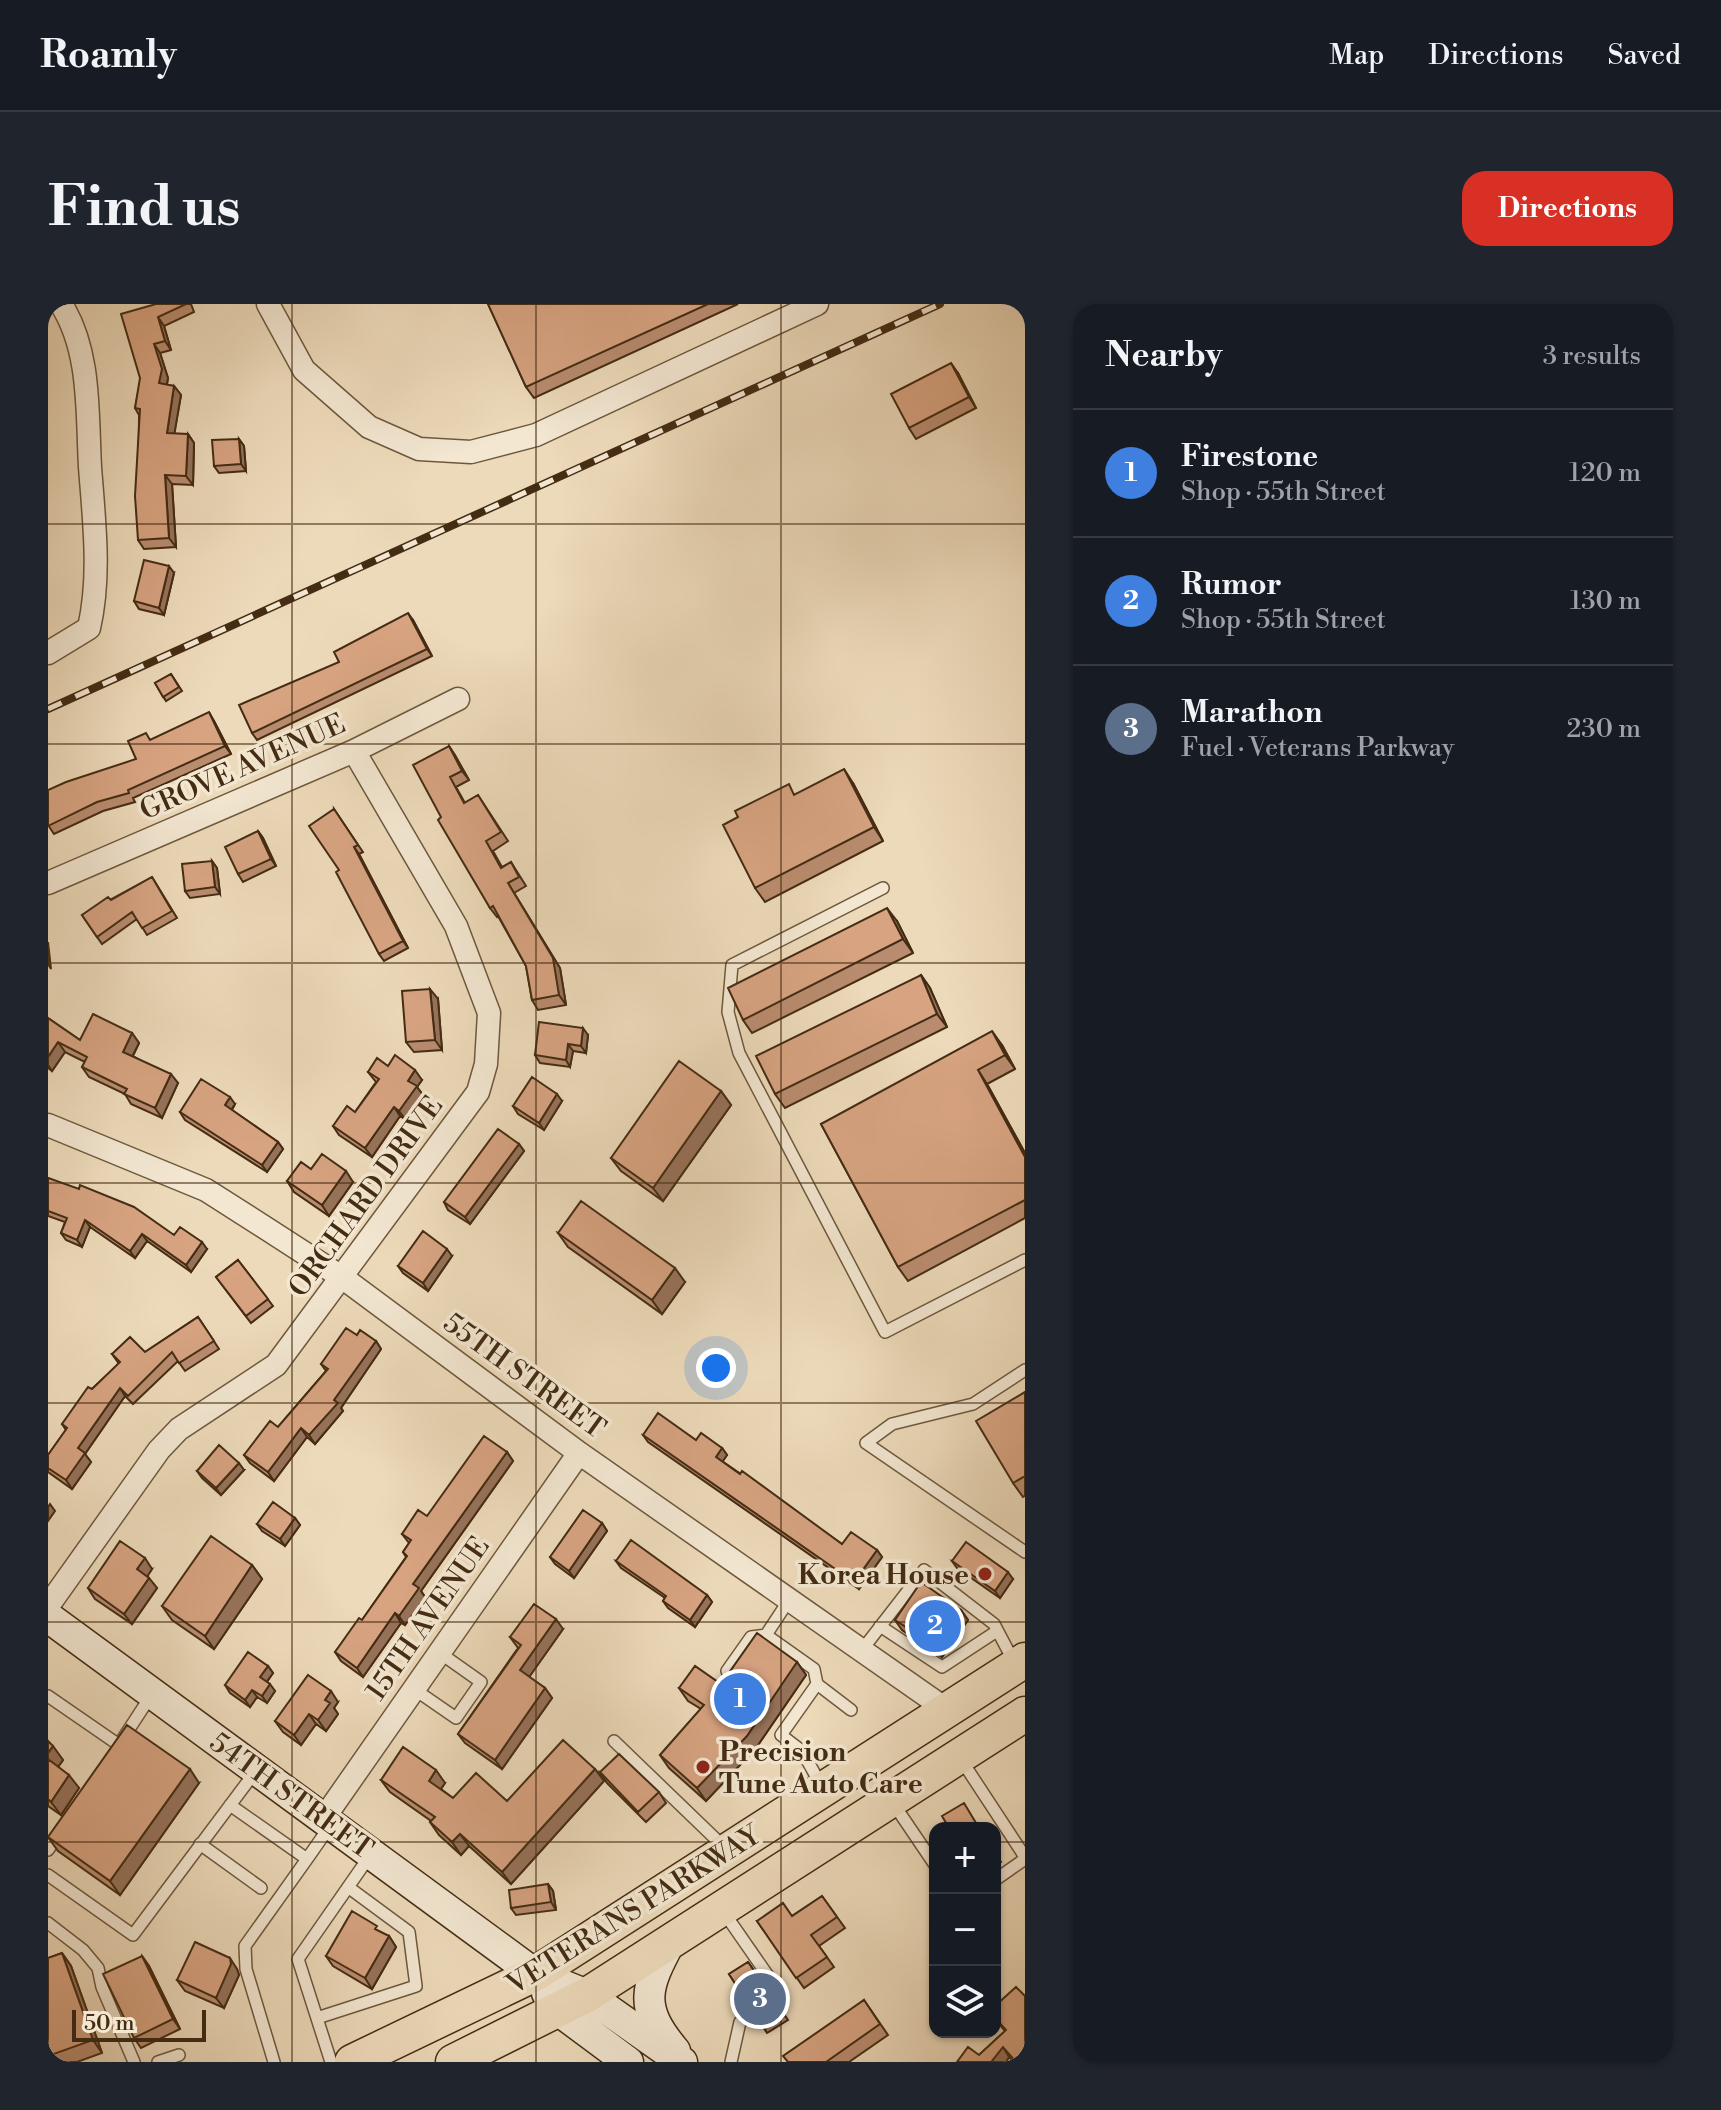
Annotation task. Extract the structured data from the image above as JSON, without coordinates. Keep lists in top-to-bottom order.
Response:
{
  "streets": {
    "main road": ["54TH STREET", "VETERANS PARKWAY"],
    "street": [
      "GROVE AVENUE",
      "ORCHARD DRIVE",
      "55TH STREET",
      "15TH AVENUE"
    ]
  },
  "crossings": [
    ["GROVE AVENUE", "ORCHARD DRIVE"],
    ["ORCHARD DRIVE", "55TH STREET"],
    ["55TH STREET", "15TH AVENUE"],
    ["55TH STREET", "VETERANS PARKWAY"],
    ["15TH AVENUE", "54TH STREET"],
    ["54TH STREET", "VETERANS PARKWAY"]
  ],
  "places": ["Korea House", "Precision Tune Auto Care"],
  "scale_bar": "50 m",
  "page": {
    "header": "Roamly",
    "nav": ["Map", "Directions", "Saved"],
    "buttons": "Directions",
    "title": "Find us",
    "heading": ["Nearby", "3 results"],
    "list": [
      {
        "mark": "1",
        "name": "Firestone",
        "note": "Shop · 55th Street",
        "value": "120 m"
      },
      {
        "mark": "2",
        "name": "Rumor",
        "note": "Shop · 55th Street",
        "value": "130 m"
      },
      {
        "mark": "3",
        "name": "Marathon",
        "note": "Fuel · Veterans Parkway",
        "value": "230 m"
      }
    ],
    "pins": ["2", "1", "3"],
    "map_buttons": ["+", "−"],
    "scale": "50 m"
  }
}
